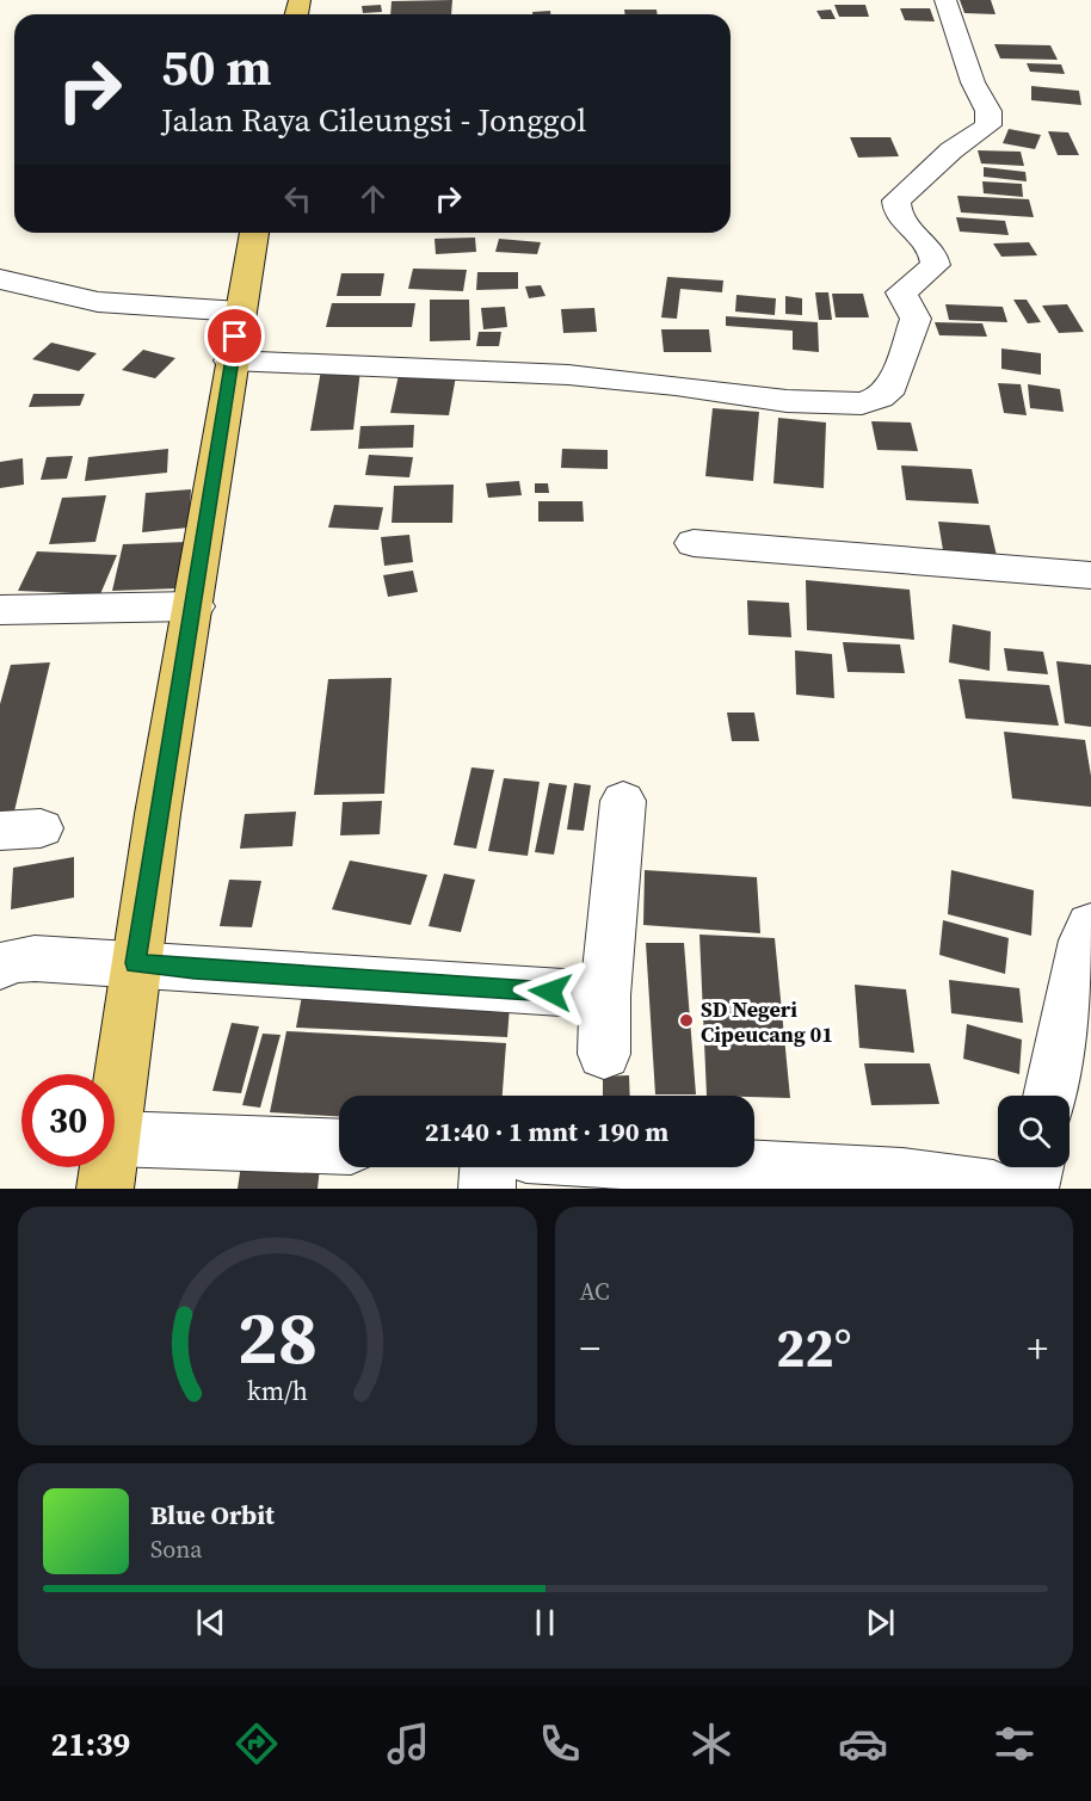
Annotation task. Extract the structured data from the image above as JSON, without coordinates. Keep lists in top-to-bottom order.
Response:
{
  "places": ["SD Negeri Cipeucang 01"],
  "page": {
    "turn": ["50 m", "Jalan Raya Cileungsi - Jonggol"],
    "limit": "30",
    "trip": "21:40 · 1 mnt · 190 m",
    "tile": "AC",
    "heat": ["−", "22°", "+"],
    "song": ["Blue Orbit", "Sona"],
    "tabs": "21:39",
    "gauge": ["28", "km/h"]
  }
}
